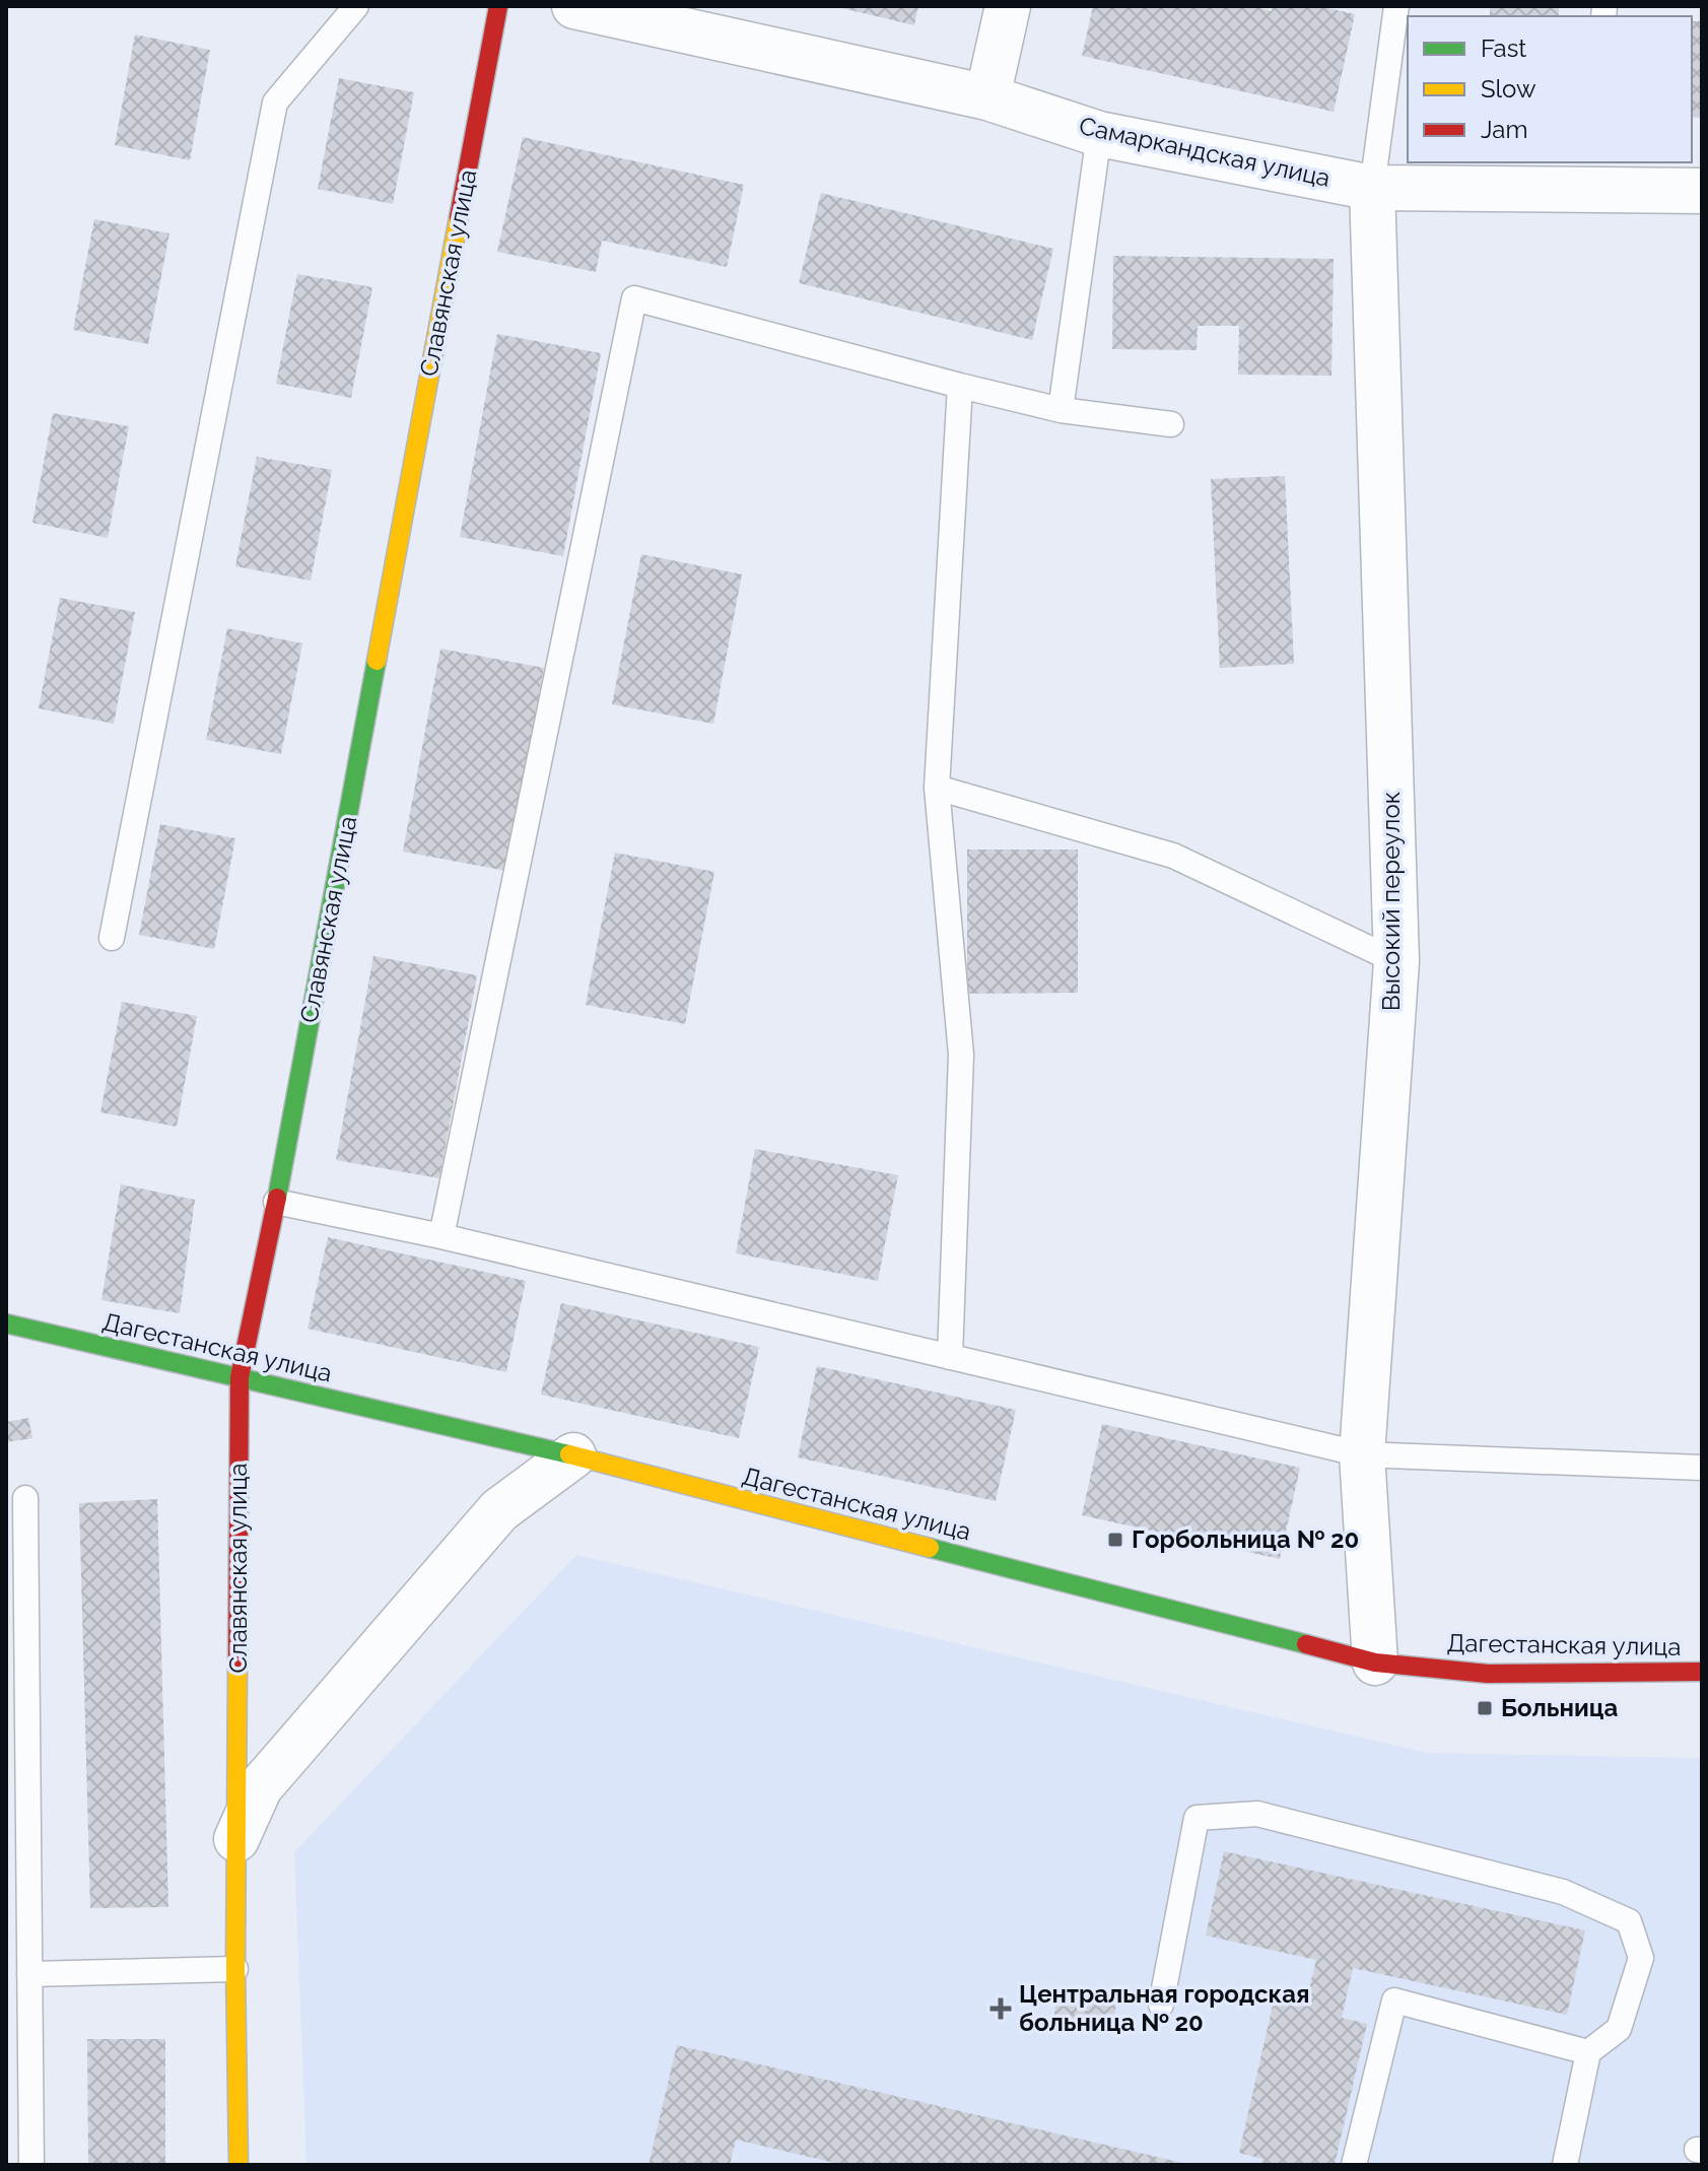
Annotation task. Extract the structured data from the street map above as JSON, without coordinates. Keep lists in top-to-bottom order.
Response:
{
  "streets": {
    "street": [
      "Самаркандская улица",
      "Славянская улица",
      "Высокий переулок",
      "Дагестанская улица"
    ]
  },
  "crossings": [
    ["Самаркандская улица", "Высокий переулок"],
    ["Славянская улица", "Дагестанская улица"],
    ["Высокий переулок", "Дагестанская улица"]
  ],
  "places": {
    "transit": ["Горбольница № 20", "Больница"],
    "health": ["Центральная городская больница № 20"]
  },
  "legend": ["Fast", "Slow", "Jam"]
}
